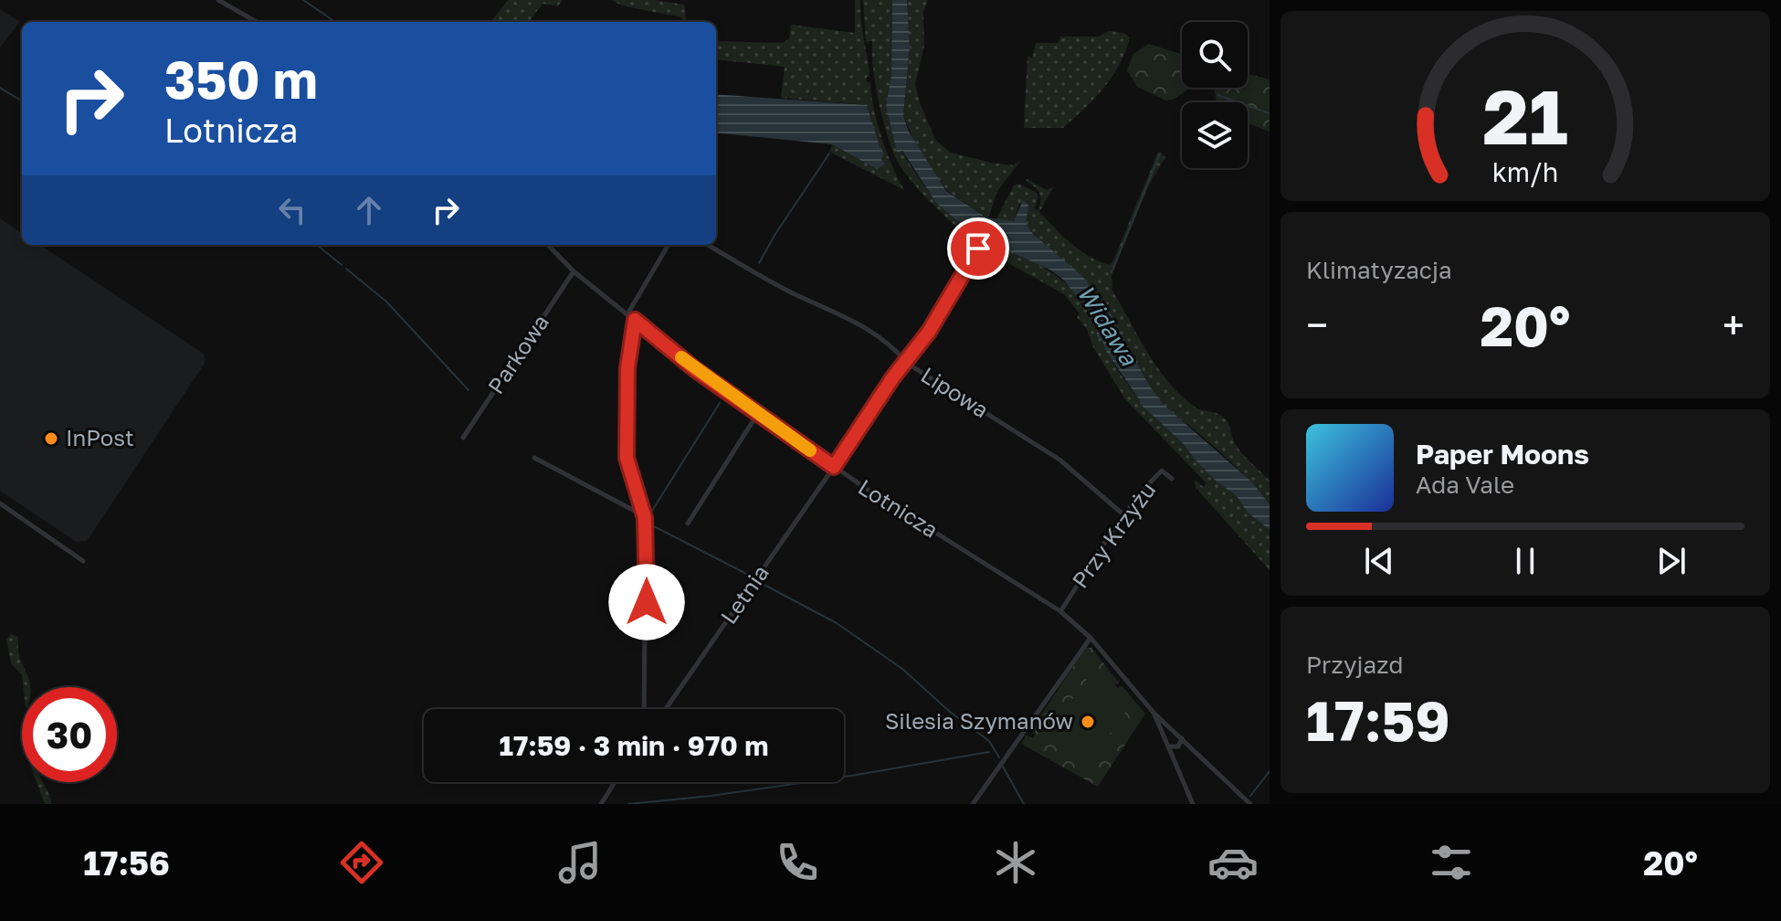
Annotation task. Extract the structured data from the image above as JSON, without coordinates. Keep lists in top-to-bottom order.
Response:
{
  "streets": {
    "street": [
      "Parkowa",
      "Lipowa",
      "Lotnicza",
      "Przy Krzyżu",
      "Letnia"
    ]
  },
  "crossings": [
    ["Parkowa", "Lotnicza"],
    ["Lipowa", "Przy Krzyżu"],
    ["Lipowa", "Letnia"],
    ["Lotnicza", "Przy Krzyżu"],
    ["Lotnicza", "Letnia"]
  ],
  "water": ["Widawa"],
  "places": ["InPost", "Silesia Szymanów"],
  "page": {
    "turn": ["350 m", "Lotnicza"],
    "tile": [
      "Klimatyzacja",
      ["Przyjazd", "17:59"]
    ],
    "heat": ["−", "20°", "+"],
    "song": ["Paper Moons", "Ada Vale"],
    "limit": "30",
    "trip": "17:59 · 3 min · 970 m",
    "tabs": ["17:56", "20°"],
    "gauge": ["21", "km/h"]
  }
}
